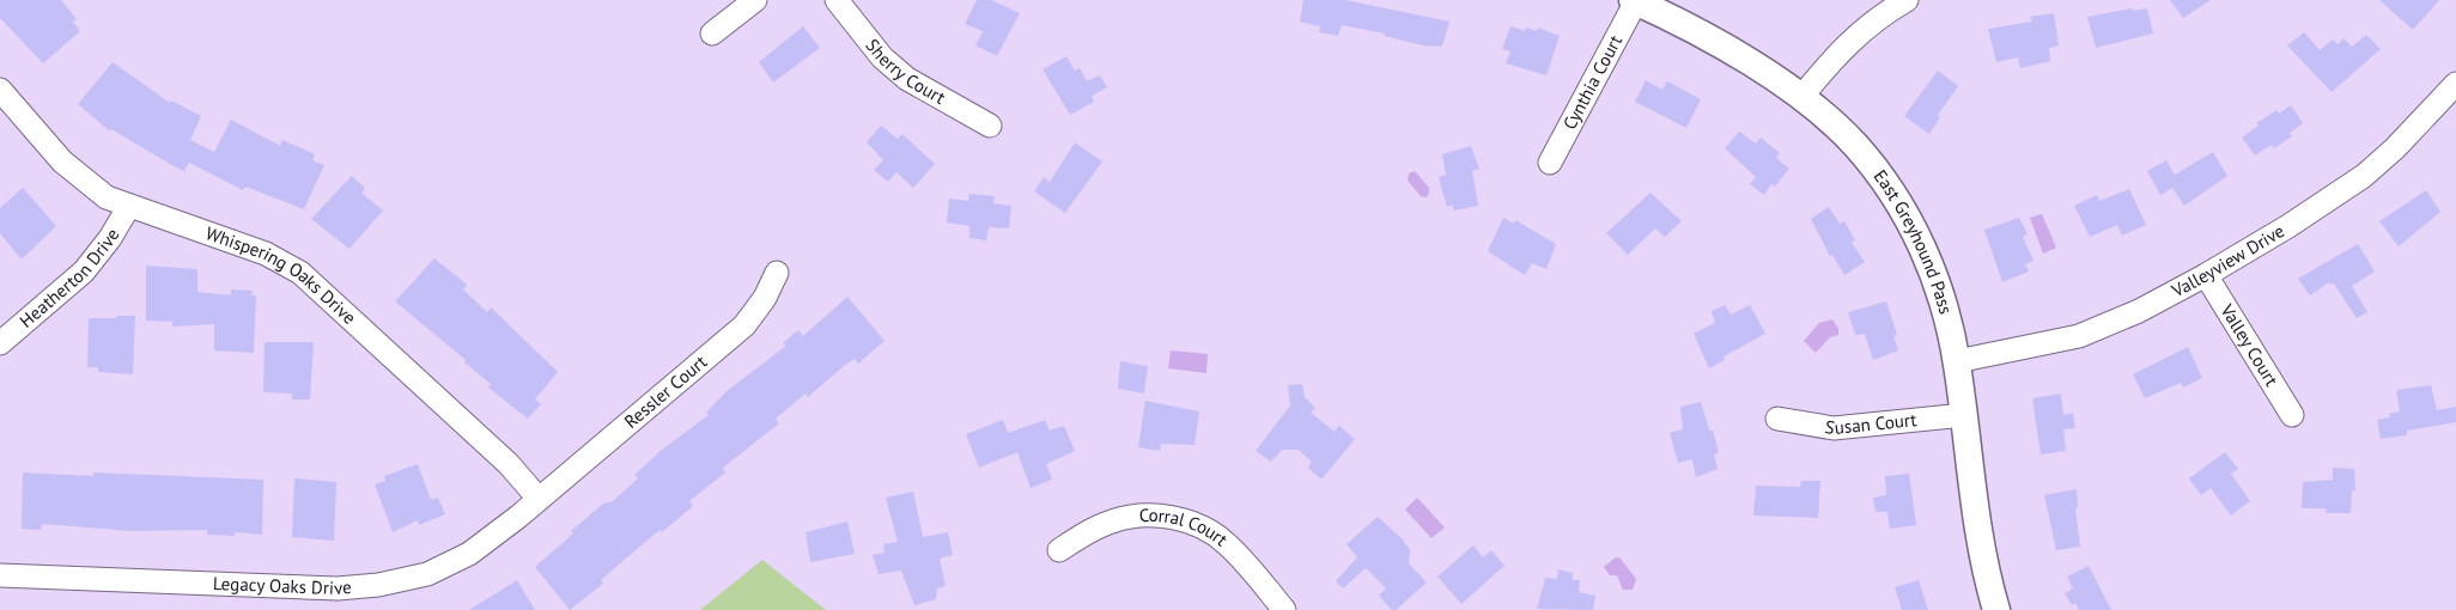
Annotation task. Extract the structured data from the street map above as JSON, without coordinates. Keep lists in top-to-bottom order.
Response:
{
  "streets": {
    "street": [
      "Sherry Court",
      "Cynthia Court",
      "East Greyhound Pass",
      "Valleyview Drive",
      "Heatherton Drive",
      "Whispering Oaks Drive",
      "Valley Court",
      "Ressler Court",
      "Susan Court",
      "Corral Court",
      "Legacy Oaks Drive"
    ]
  },
  "crossings": [
    ["Cynthia Court", "East Greyhound Pass"],
    ["East Greyhound Pass", "Valleyview Drive"],
    ["East Greyhound Pass", "Susan Court"],
    ["Valleyview Drive", "Valley Court"],
    ["Heatherton Drive", "Whispering Oaks Drive"],
    ["Whispering Oaks Drive", "Ressler Court"],
    ["Whispering Oaks Drive", "Legacy Oaks Drive"],
    ["Ressler Court", "Legacy Oaks Drive"]
  ]
}
